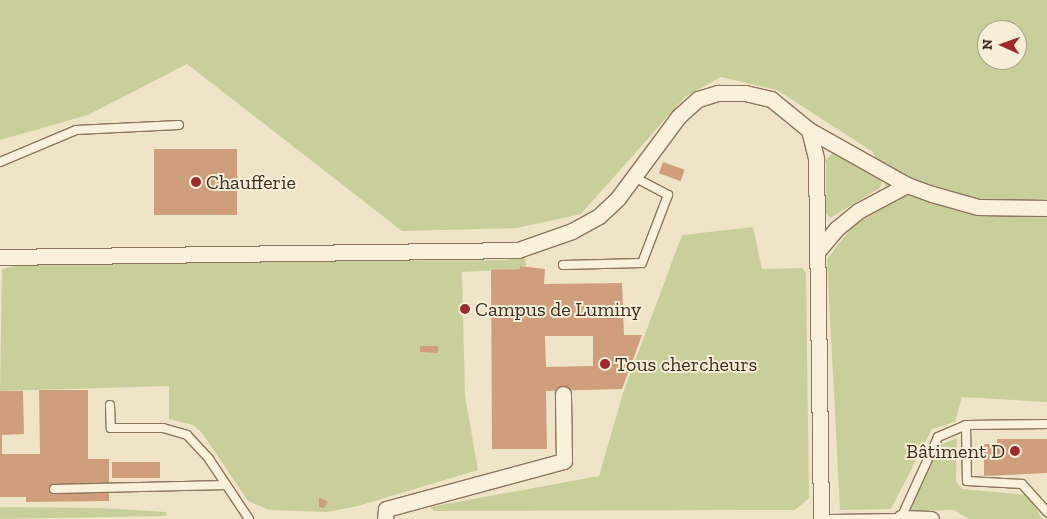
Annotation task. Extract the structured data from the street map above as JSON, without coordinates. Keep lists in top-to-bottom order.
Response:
{
  "places": [
    "Chaufferie",
    "Campus de Luminy",
    "Tous chercheurs",
    "Bâtiment D"
  ],
  "north": "left"
}
